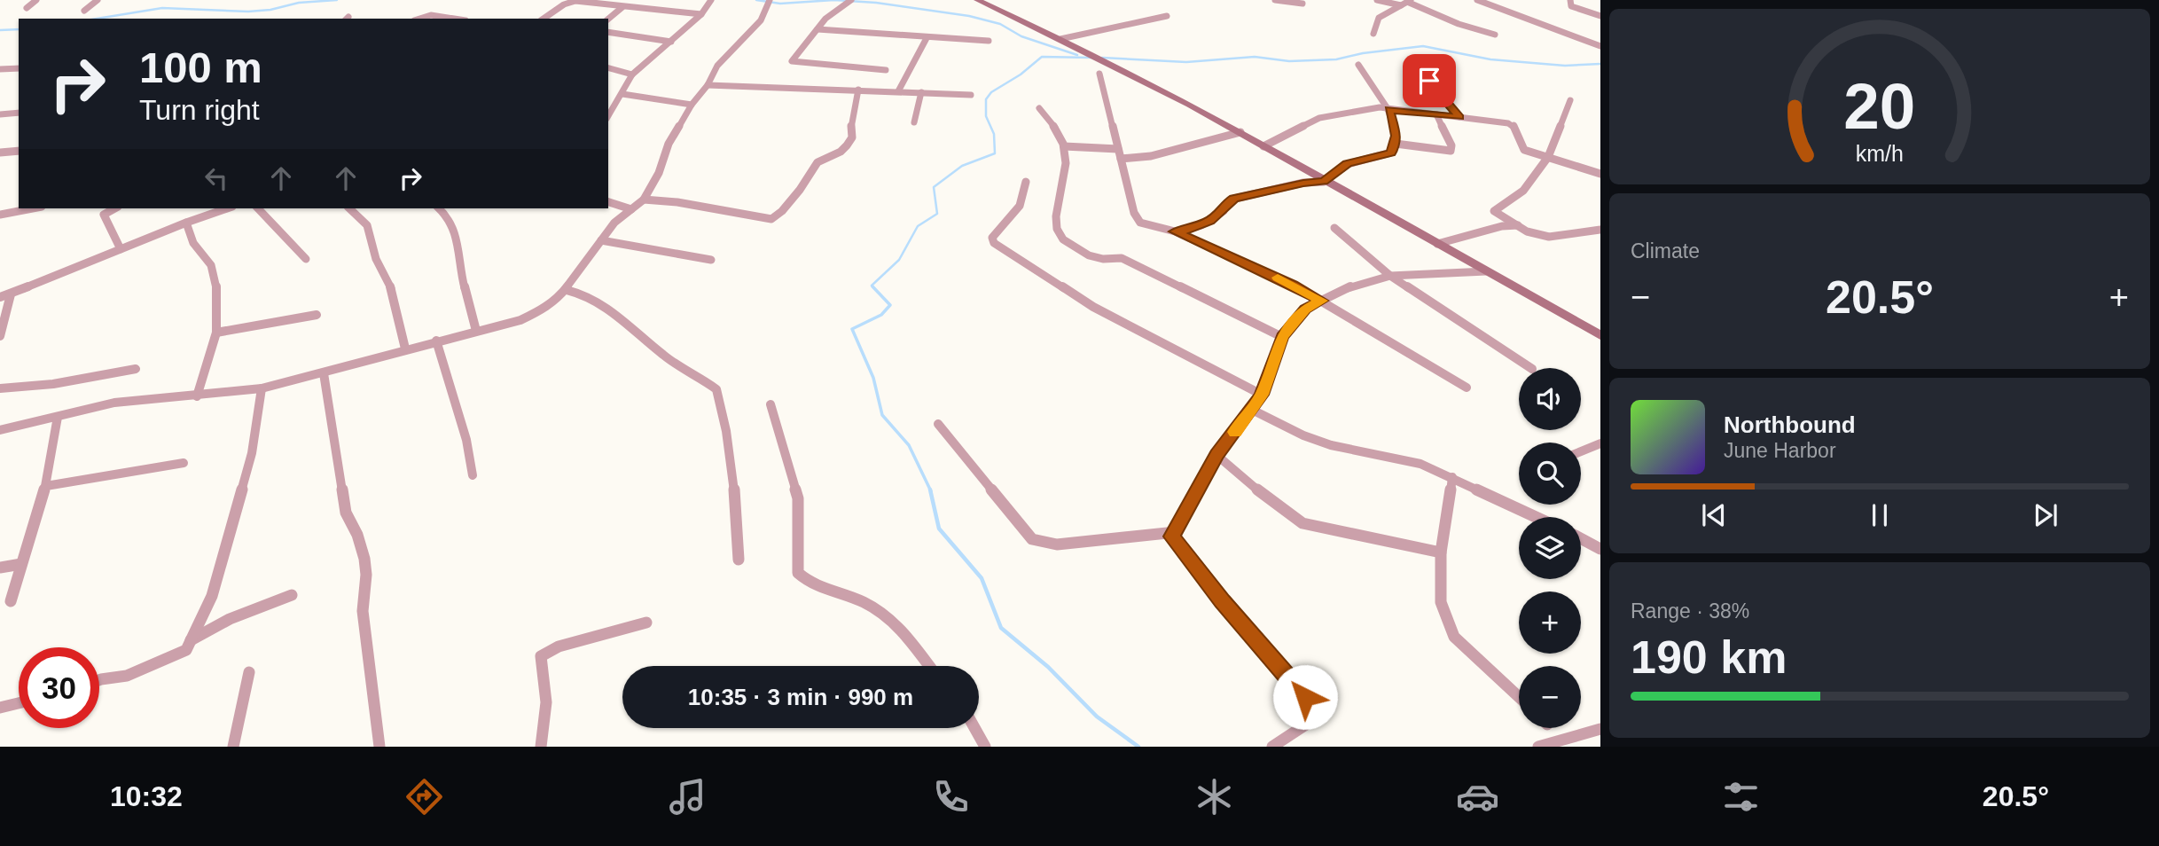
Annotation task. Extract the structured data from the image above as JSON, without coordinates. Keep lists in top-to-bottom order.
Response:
{
  "page": {
    "turn": ["100 m", "Turn right"],
    "tile": [
      "Climate",
      ["Range · 38%", "190 km"]
    ],
    "heat": ["−", "20.5°", "+"],
    "map_buttons": ["+", "−"],
    "song": ["Northbound", "June Harbor"],
    "limit": "30",
    "trip": "10:35 · 3 min · 990 m",
    "tabs": ["10:32", "20.5°"],
    "gauge": ["20", "km/h"]
  }
}
